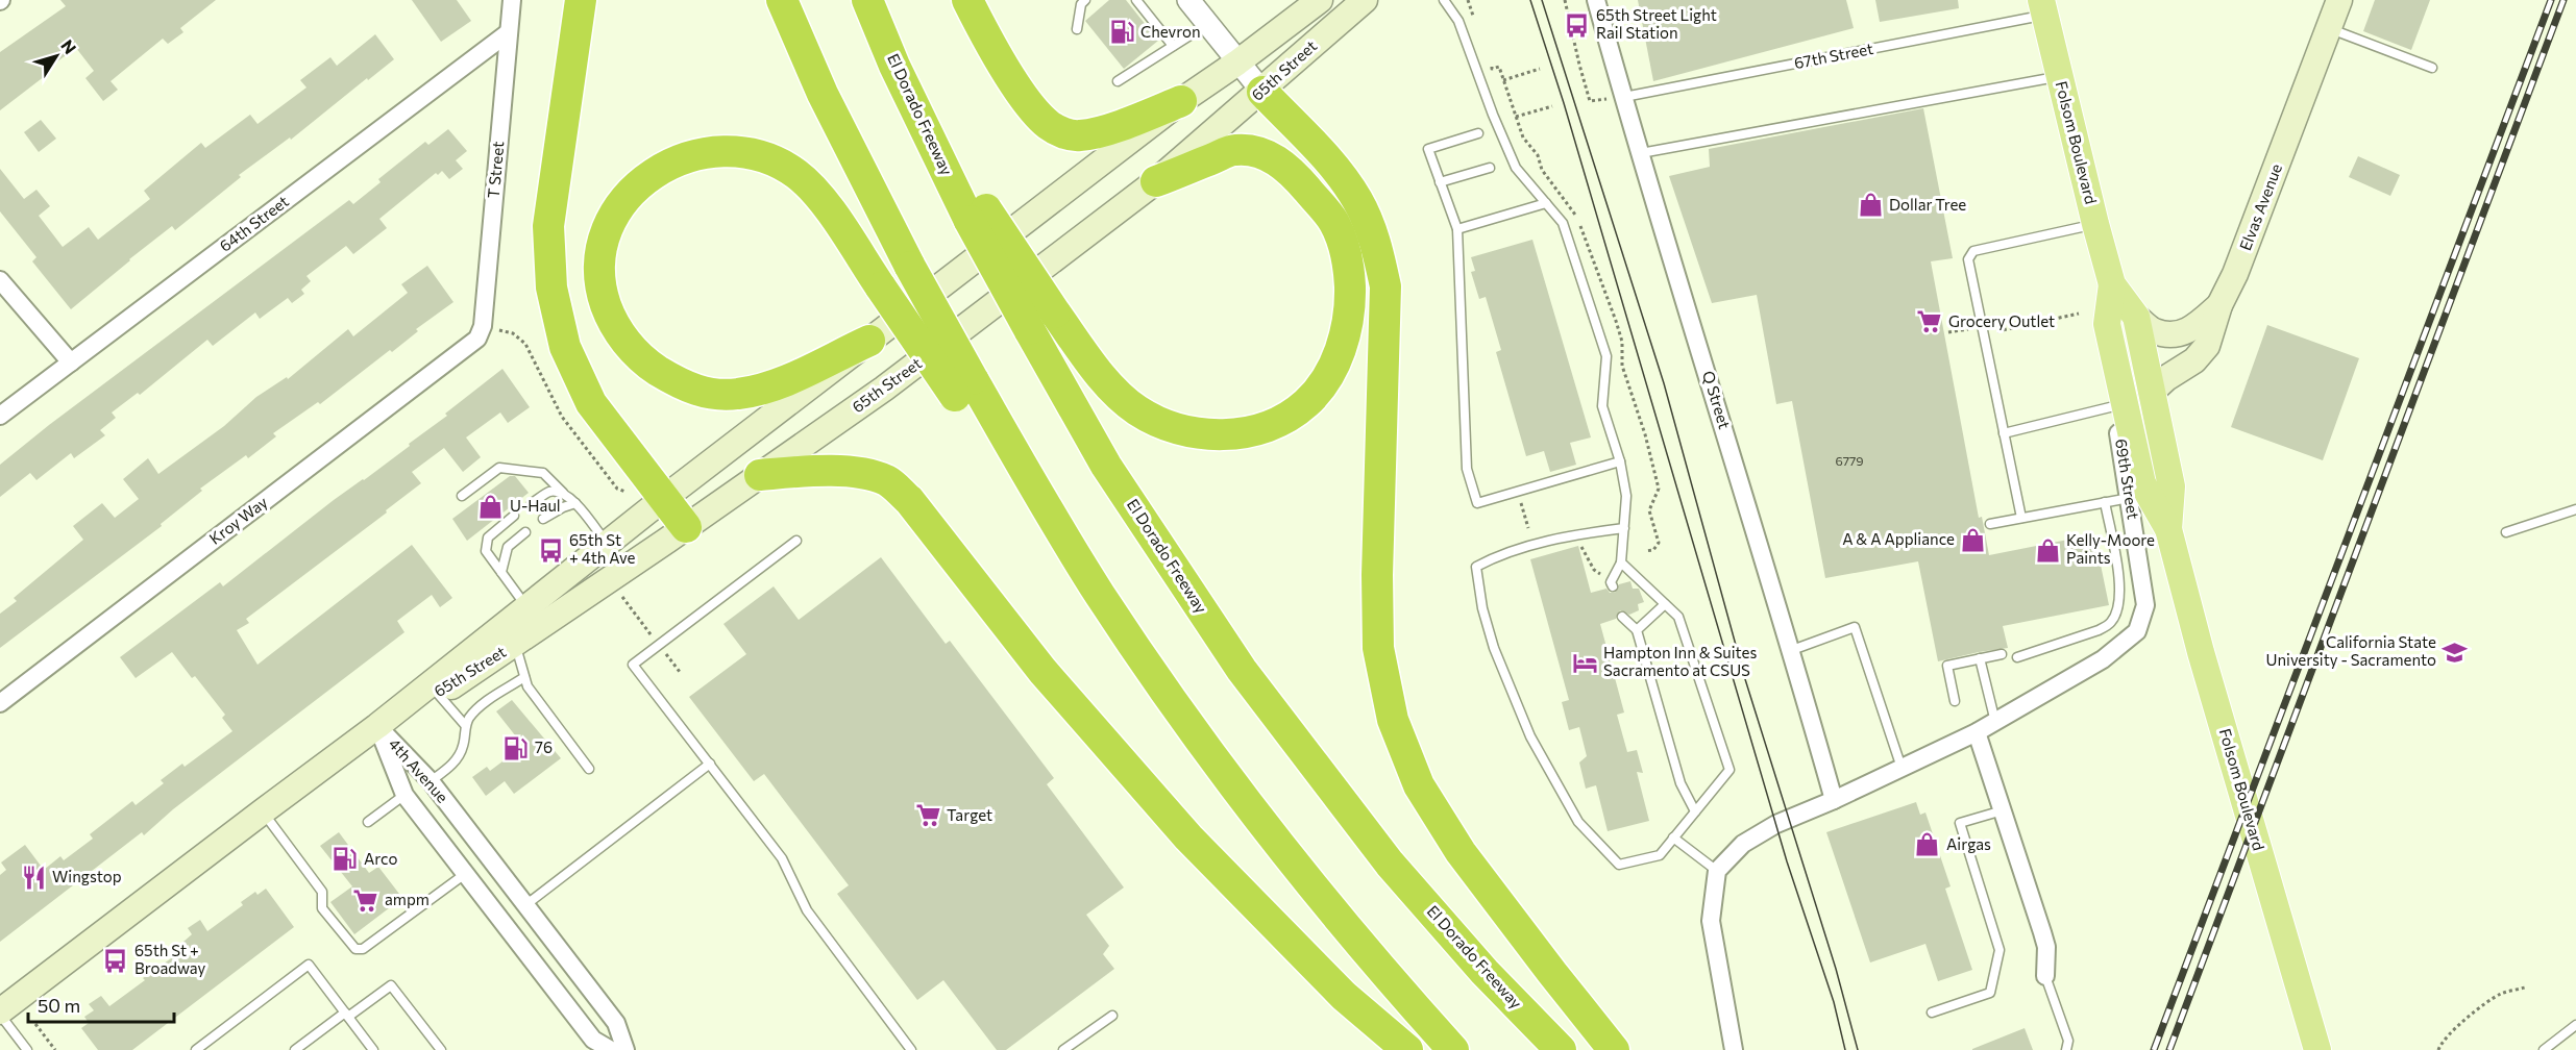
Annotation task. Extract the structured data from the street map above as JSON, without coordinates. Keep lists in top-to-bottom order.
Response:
{
  "streets": {
    "highway": ["El Dorado Freeway"],
    "main road": ["65th Street", "Folsom Boulevard", "Elvas Avenue"],
    "street": [
      "T Street",
      "64th Street",
      "Q Street",
      "69th Street",
      "Kroy Way",
      "4th Avenue"
    ],
    "lane": ["67th Street"]
  },
  "crossings": [
    ["67th Street", "Folsom Boulevard"],
    ["67th Street", "Q Street"],
    ["65th Street", "4th Avenue"],
    ["Folsom Boulevard", "Elvas Avenue"],
    ["Folsom Boulevard", "69th Street"],
    ["T Street", "64th Street"],
    ["T Street", "Kroy Way"],
    ["Q Street", "69th Street"]
  ],
  "places": {
    "bus stop": ["65th Street Light Rail Station", "65th St + 4th Ave", "65th St + Broadway"],
    "fuel station": ["Chevron", "76", "Arco"],
    "shop": [
      "Dollar Tree",
      "U-Haul",
      "A & A Appliance",
      "Kelly-Moore Paints",
      "Airgas"
    ],
    "supermarket": ["Grocery Outlet", "Target", "ampm"],
    "school or university": ["California State University - Sacramento"],
    "hotel": ["Hampton Inn & Suites Sacramento at CSUS"],
    "restaurant": ["Wingstop"]
  },
  "house_numbers": ["6779"],
  "scale_bar": "50 m",
  "north": "top right"
}
